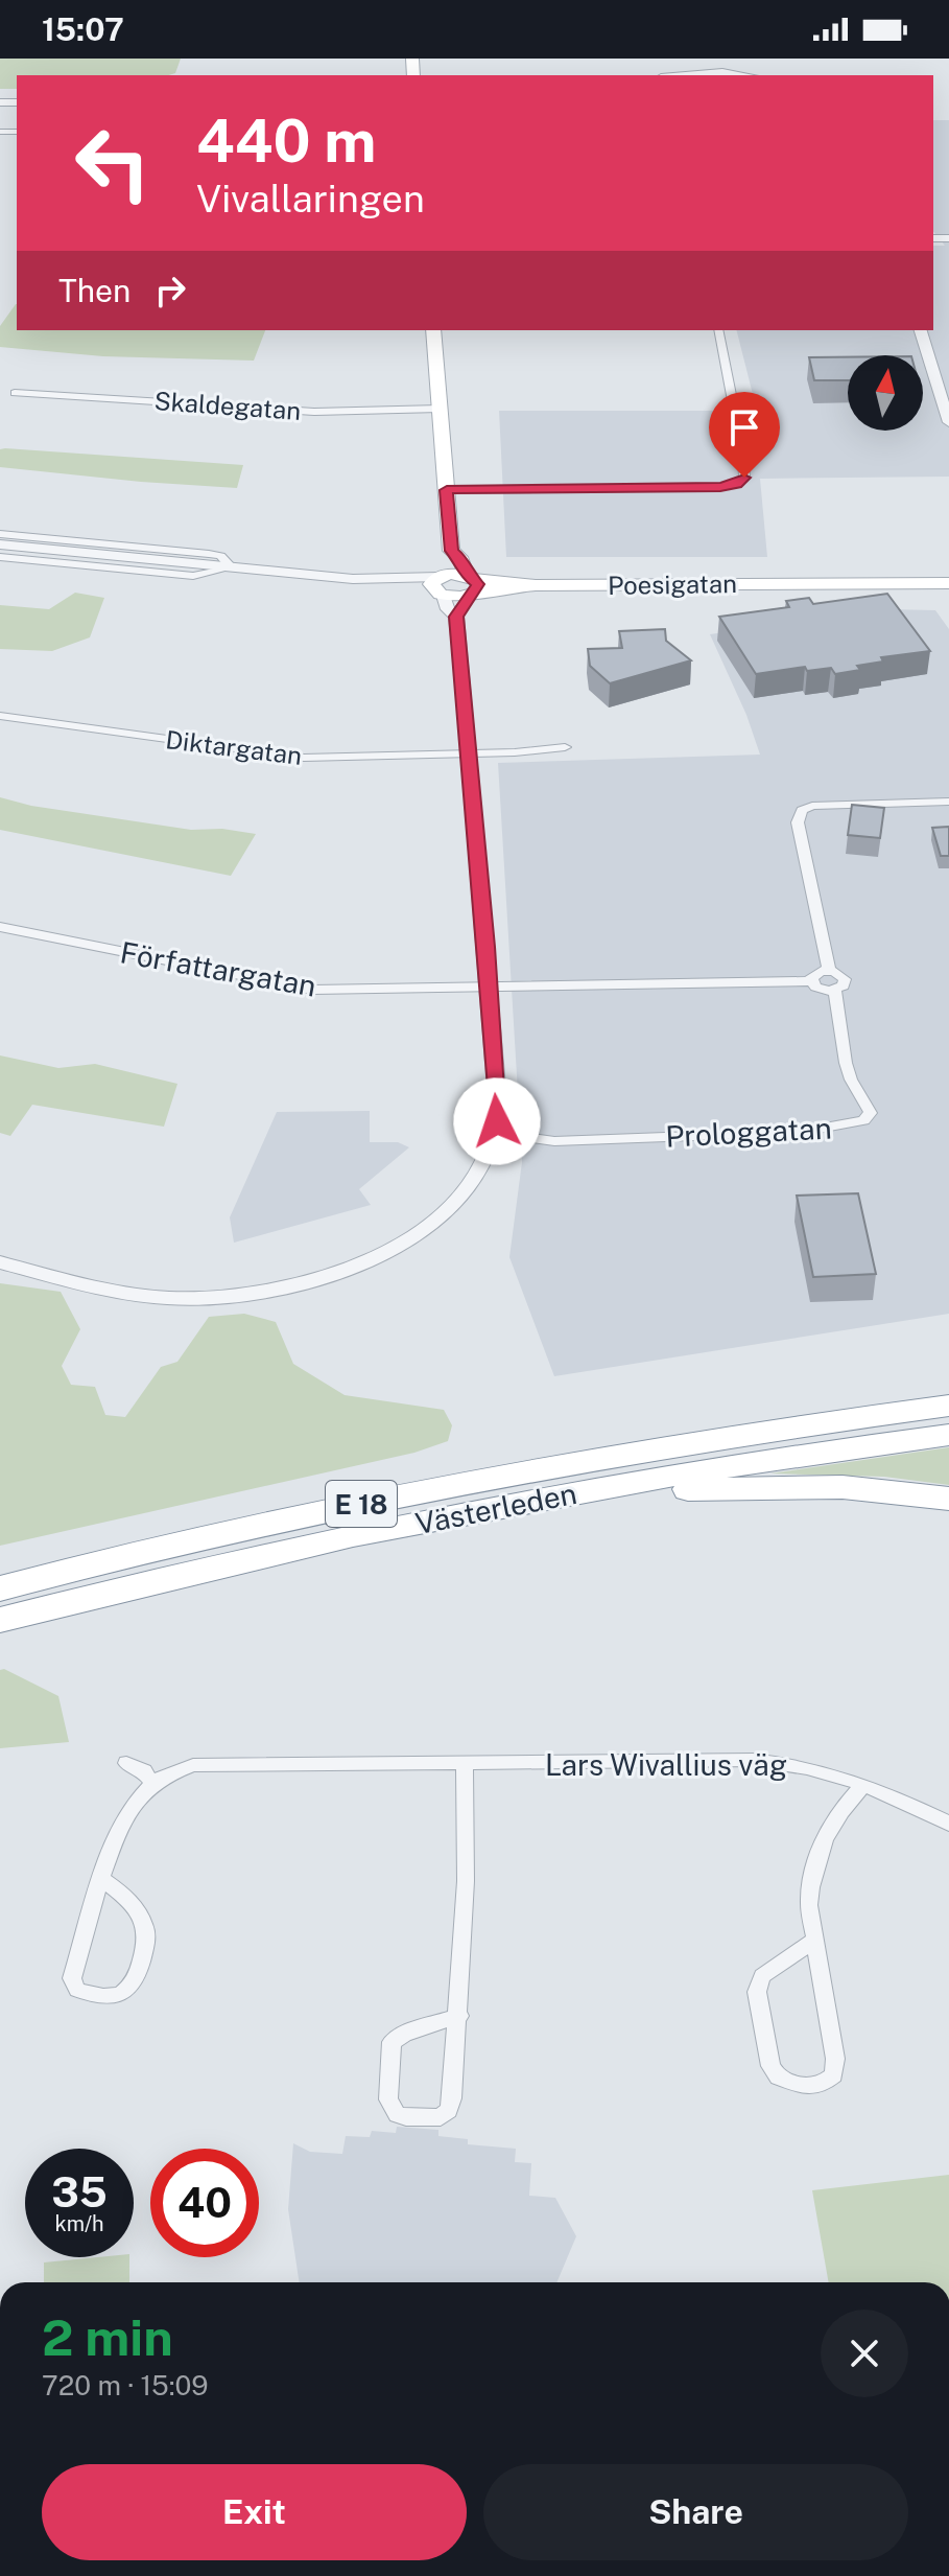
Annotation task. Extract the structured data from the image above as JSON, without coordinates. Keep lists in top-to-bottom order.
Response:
{
  "streets": {
    "highway": ["E 18", "Västerleden"],
    "main road": ["Poesigatan"],
    "street": [
      "Skaldegatan",
      "Diktargatan",
      "Författargatan",
      "Prologgatan",
      "Lars Wivallius väg"
    ]
  },
  "crossings": [
    ["E 18", "Västerleden"]
  ],
  "north": "top",
  "page": {
    "status": "15:07",
    "turn": ["440 m", "Vivallaringen"],
    "then": "Then",
    "speed": "35 km/h",
    "limit": "40",
    "heading": ["2 min", "720 m · 15:09"],
    "buttons": ["Exit", "Share"]
  }
}
